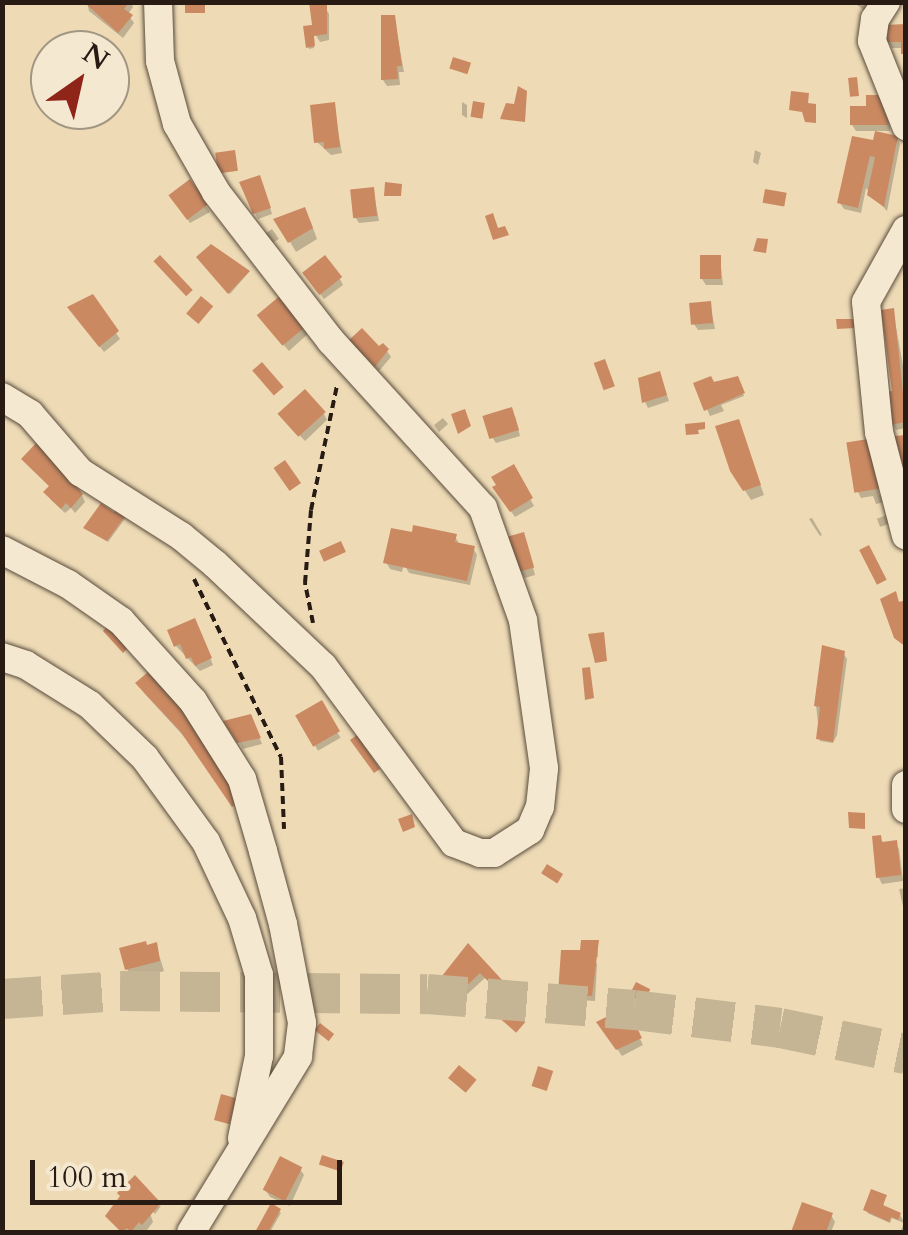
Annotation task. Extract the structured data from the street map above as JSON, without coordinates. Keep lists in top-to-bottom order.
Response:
{
  "scale_bar": "100 m",
  "north": "top right"
}
